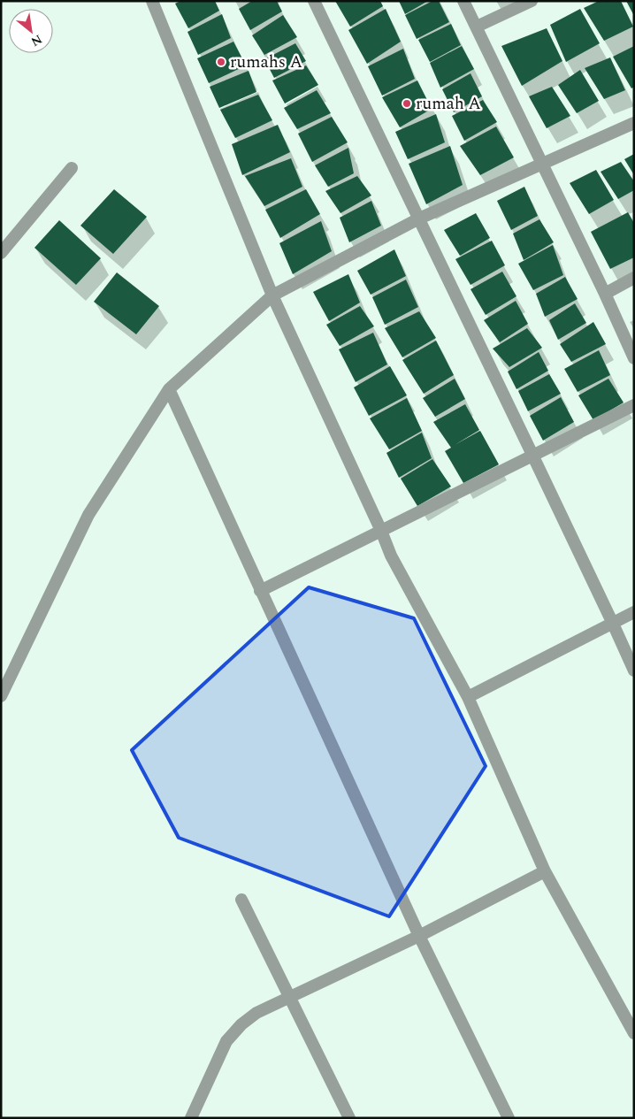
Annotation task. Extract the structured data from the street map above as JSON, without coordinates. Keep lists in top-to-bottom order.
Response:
{
  "places": ["rumahs A", "rumah A"],
  "north": "bottom right"
}
